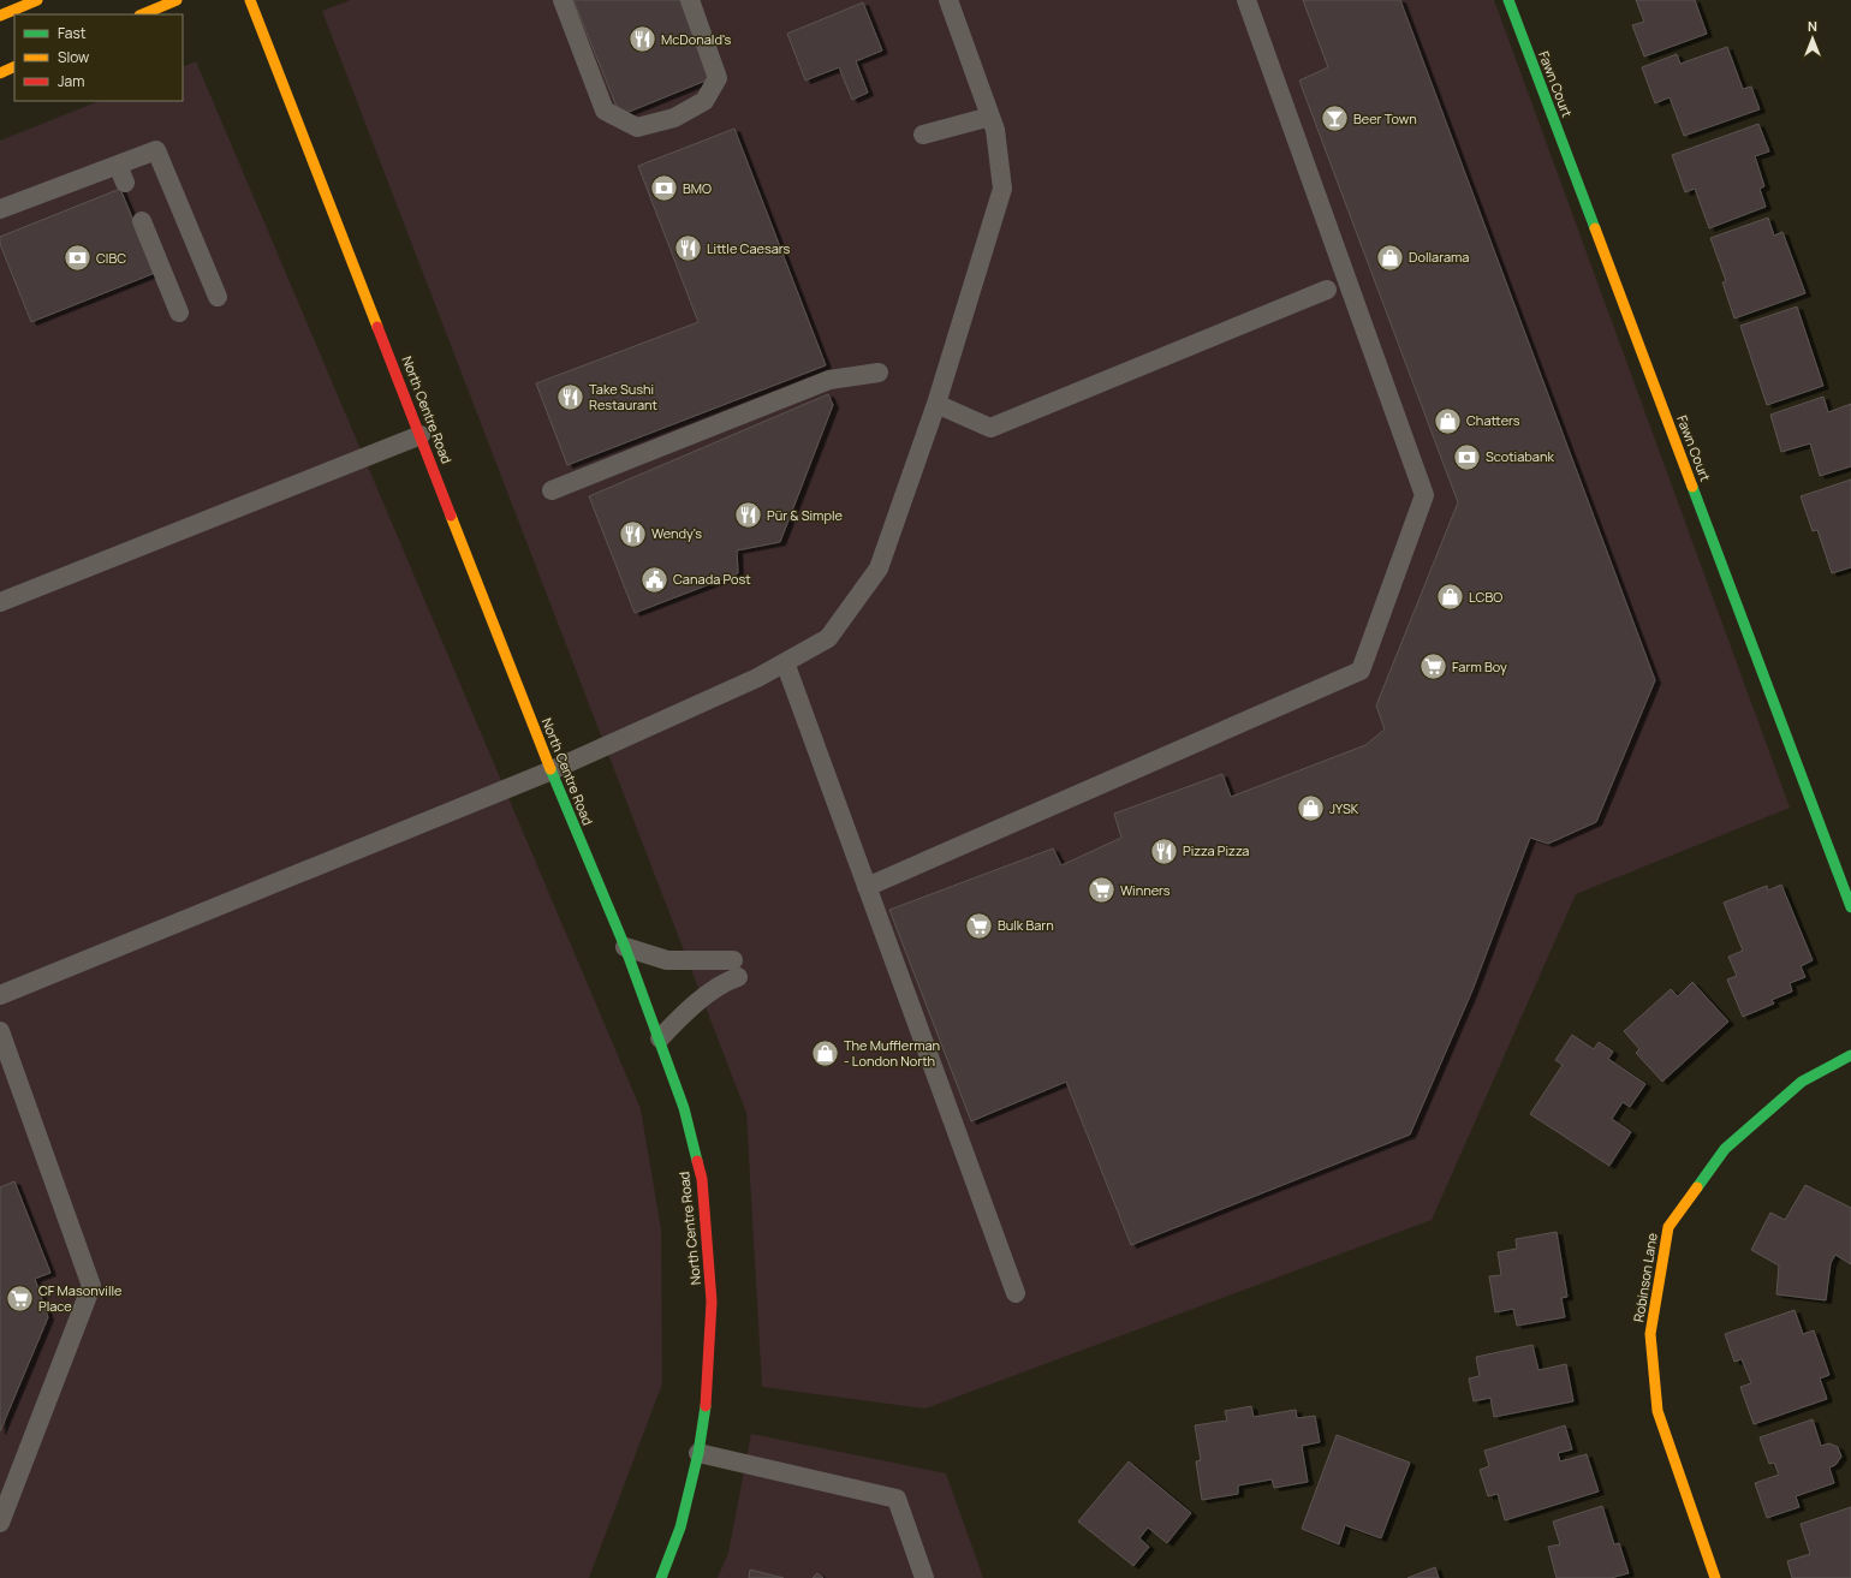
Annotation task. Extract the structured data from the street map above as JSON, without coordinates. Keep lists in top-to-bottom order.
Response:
{
  "streets": {
    "street": ["Fawn Court", "North Centre Road", "Robinson Lane"]
  },
  "places": {
    "restaurant": [
      "McDonald's",
      "Little Caesars",
      "Take Sushi Restaurant",
      "Pür & Simple",
      "Wendy's",
      "Pizza Pizza"
    ],
    "bar": ["Beer Town"],
    "bank": ["BMO", "CIBC", "Scotiabank"],
    "shop": [
      "Dollarama",
      "Chatters",
      "LCBO",
      "JYSK",
      "The Mufflerman - London North"
    ],
    "public building": ["Canada Post"],
    "supermarket": [
      "Farm Boy",
      "Winners",
      "Bulk Barn",
      "CF Masonville Place"
    ]
  },
  "legend": ["Fast", "Slow", "Jam"],
  "north": "top"
}
